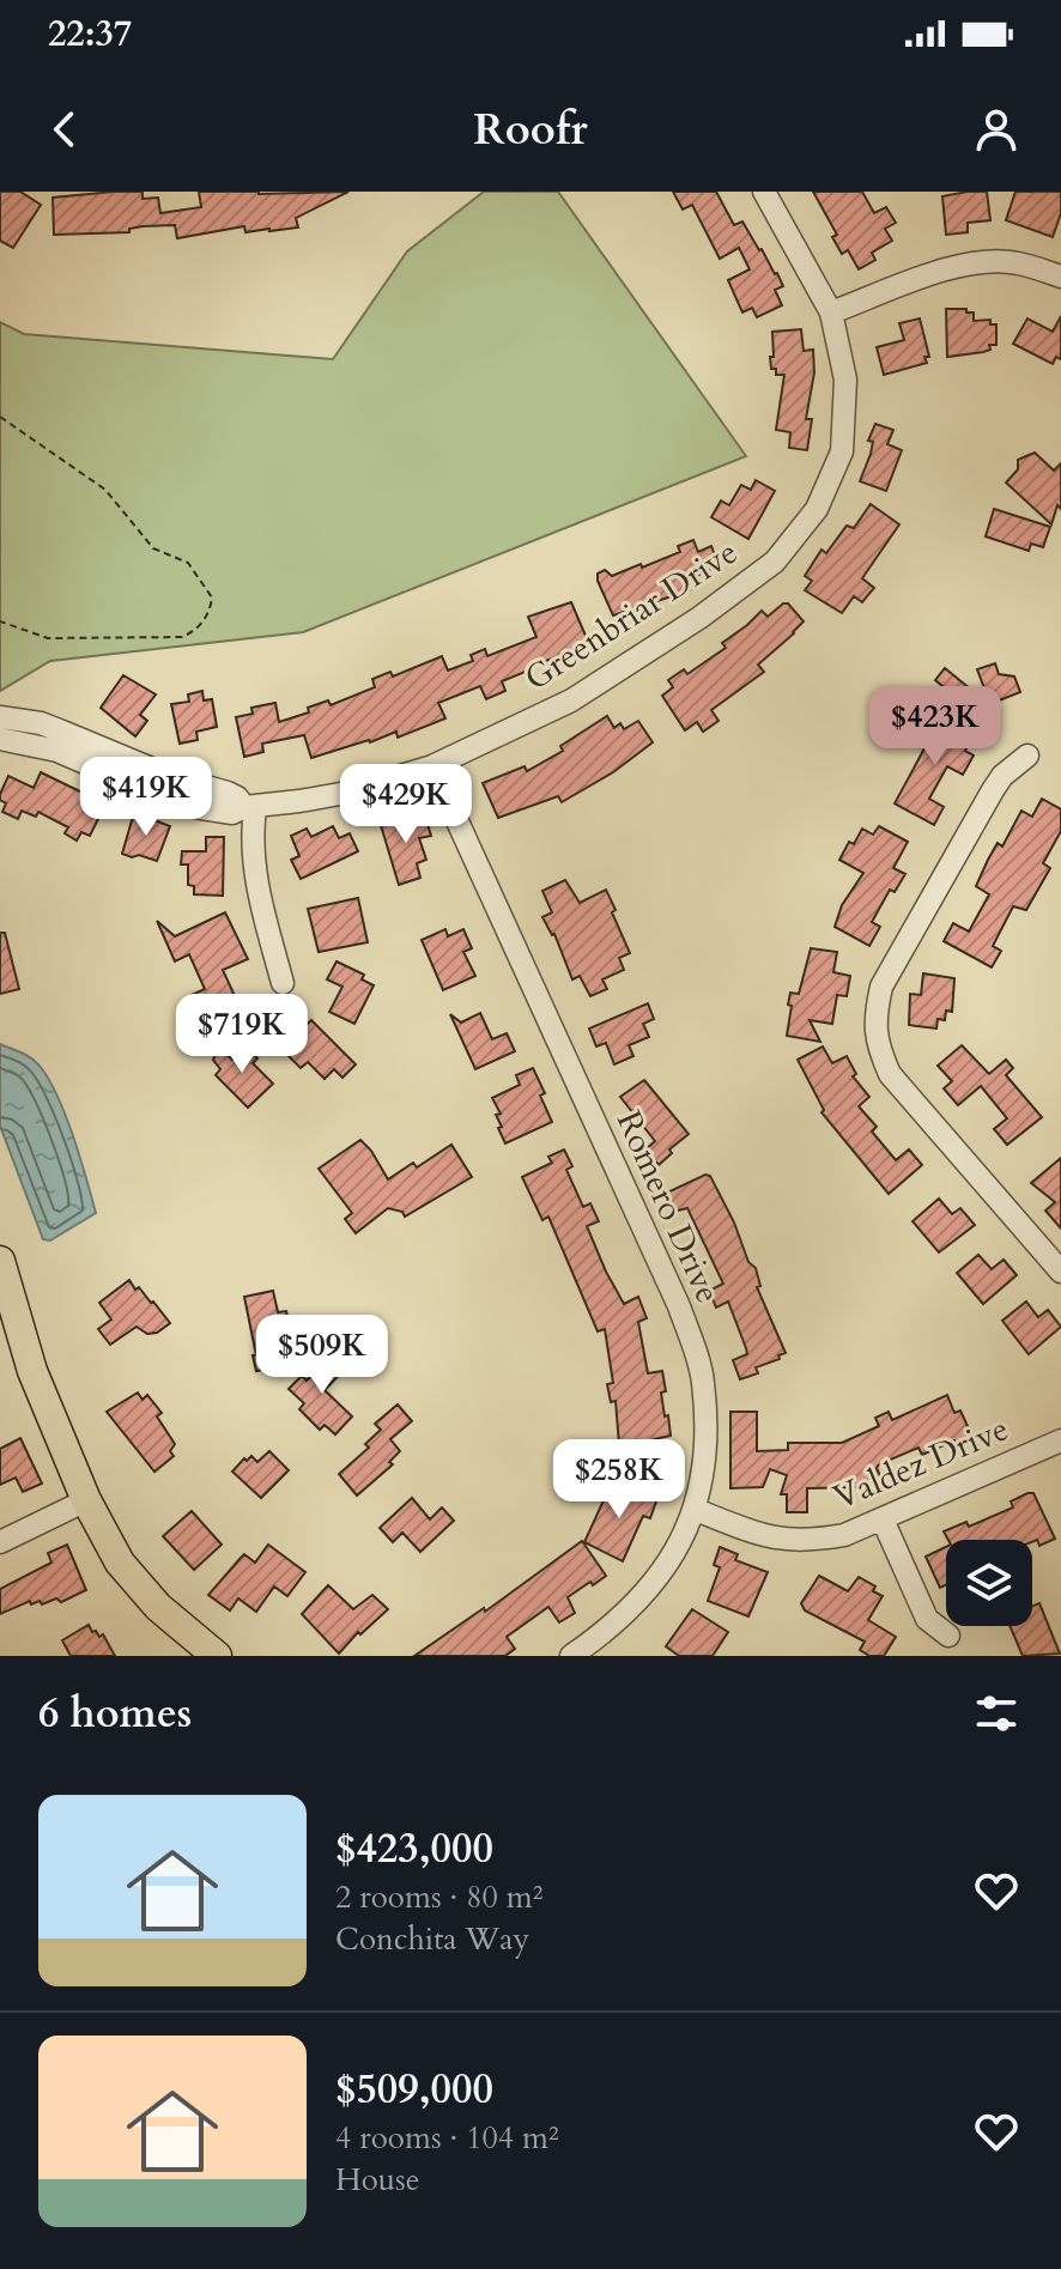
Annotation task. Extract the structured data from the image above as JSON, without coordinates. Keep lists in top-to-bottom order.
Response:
{
  "streets": {
    "street": ["Greenbriar Drive", "Romero Drive", "Valdez Drive"]
  },
  "crossings": [
    ["Greenbriar Drive", "Romero Drive"],
    ["Romero Drive", "Valdez Drive"]
  ],
  "page": {
    "status": "22:37",
    "header": "Roofr",
    "price": [
      "$423K",
      "$419K",
      "$429K",
      "$719K",
      "$509K",
      "$258K"
    ],
    "heading": "6 homes",
    "list": [
      {
        "name": "$423,000",
        "note": "2 rooms · 80 m² · Conchita Way"
      },
      {
        "name": "$509,000",
        "note": "4 rooms · 104 m² · House"
      }
    ]
  }
}
